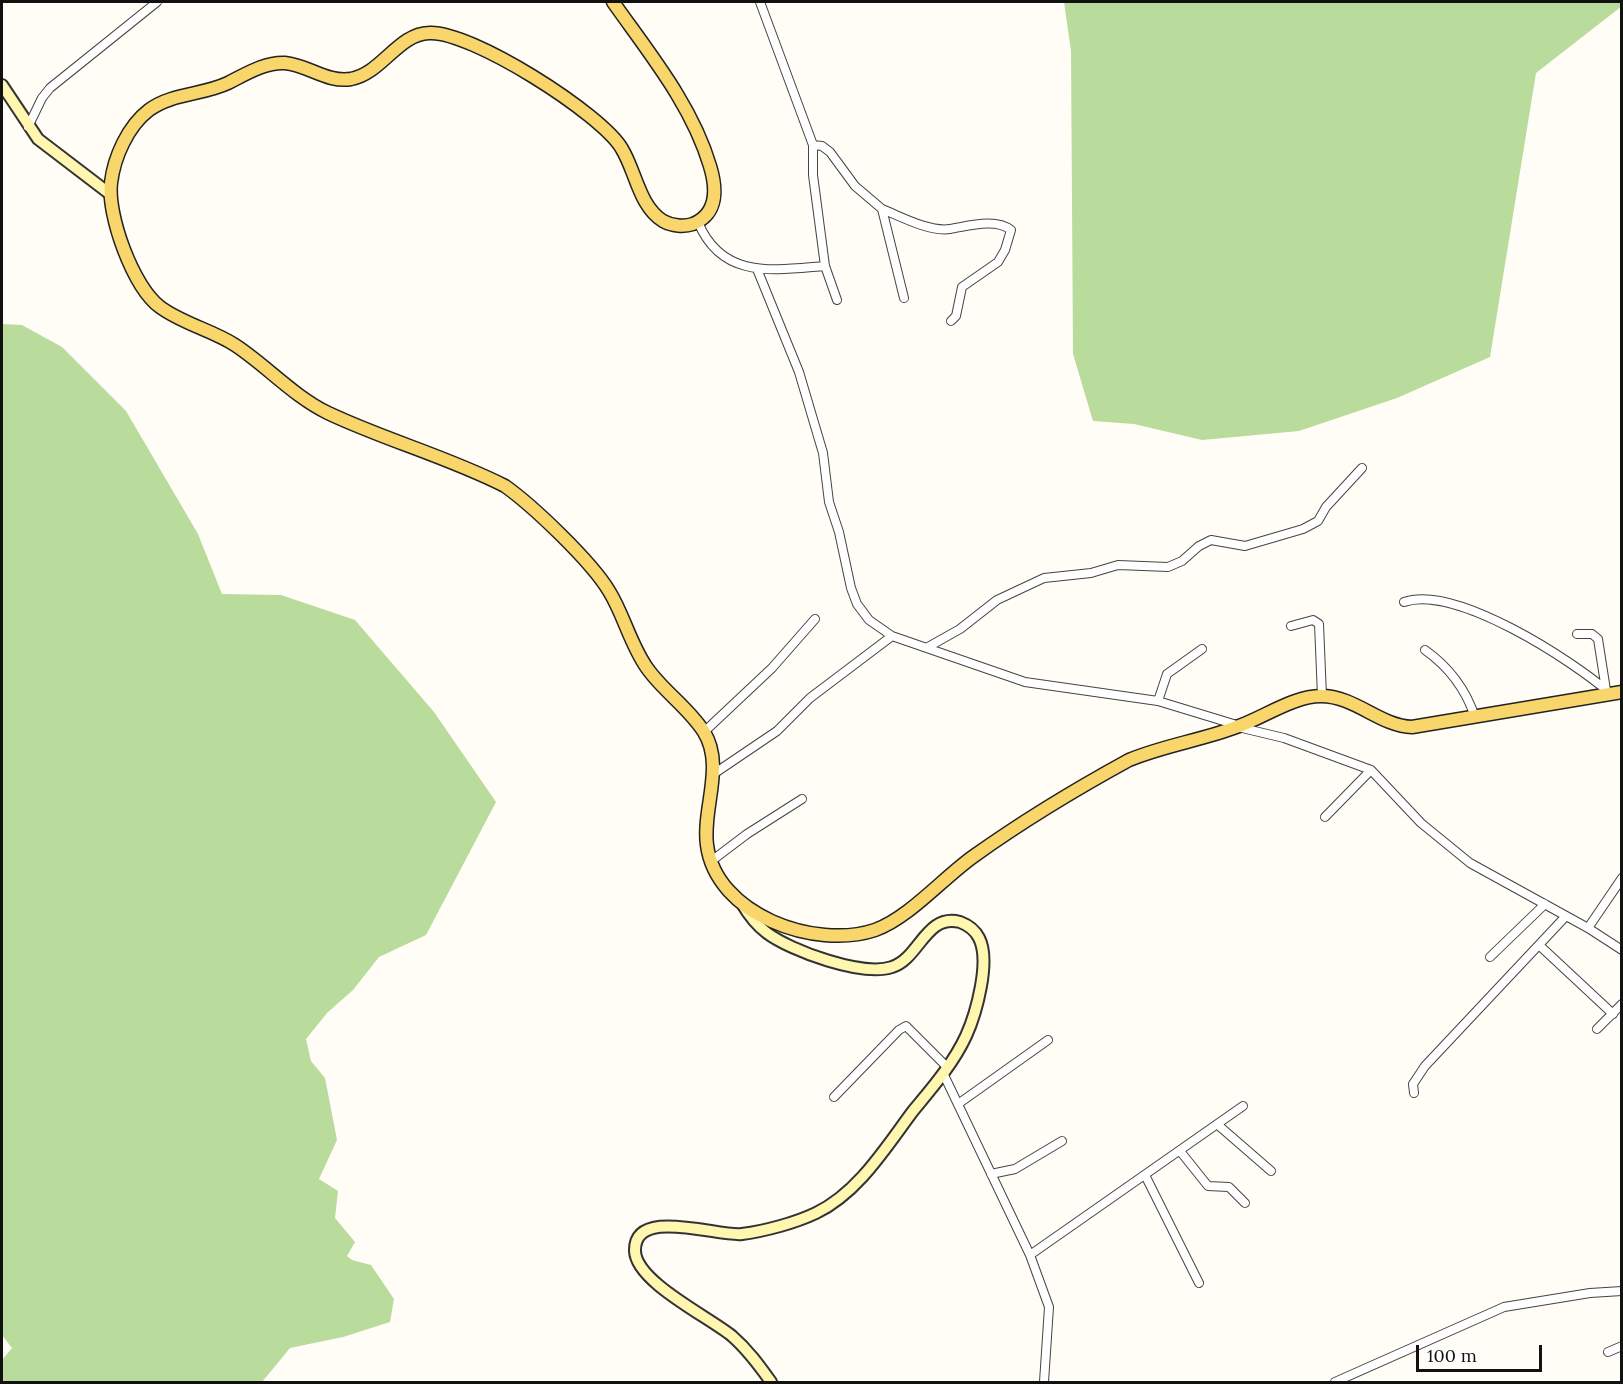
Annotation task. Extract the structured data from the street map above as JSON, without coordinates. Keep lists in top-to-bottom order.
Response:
{
  "scale_bar": "100 m"
}
